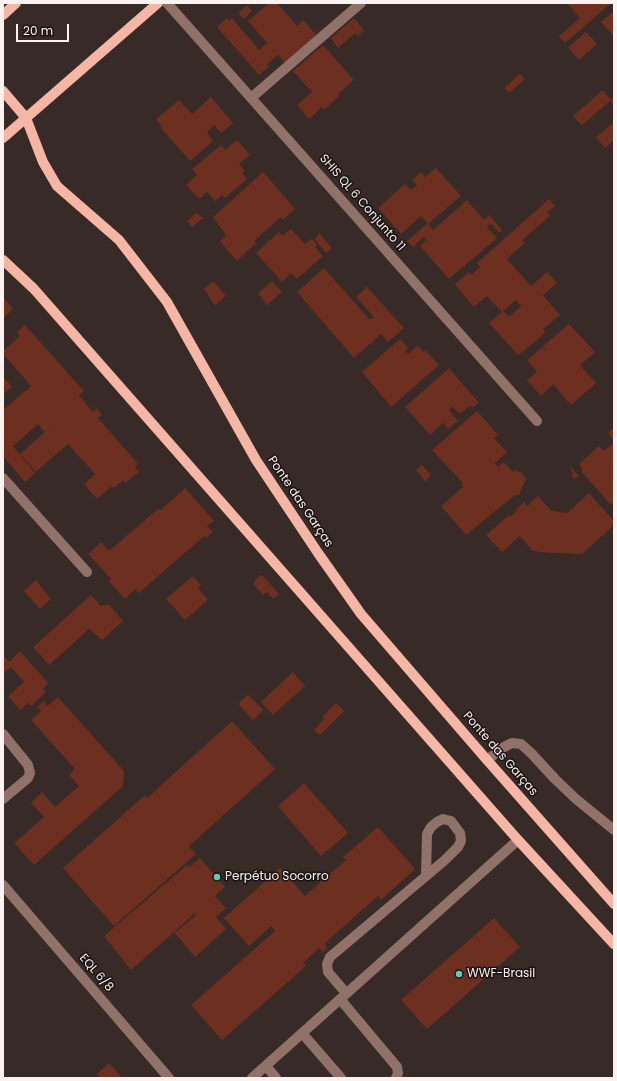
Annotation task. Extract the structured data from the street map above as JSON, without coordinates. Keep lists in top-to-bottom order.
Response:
{
  "streets": {
    "main road": ["Ponte das Garças"],
    "street": ["SHIS QL 6 Conjunto 11", "EQL 6/8"]
  },
  "places": ["Perpétuo Socorro", "WWF-Brasil"],
  "scale_bar": "20 m"
}
